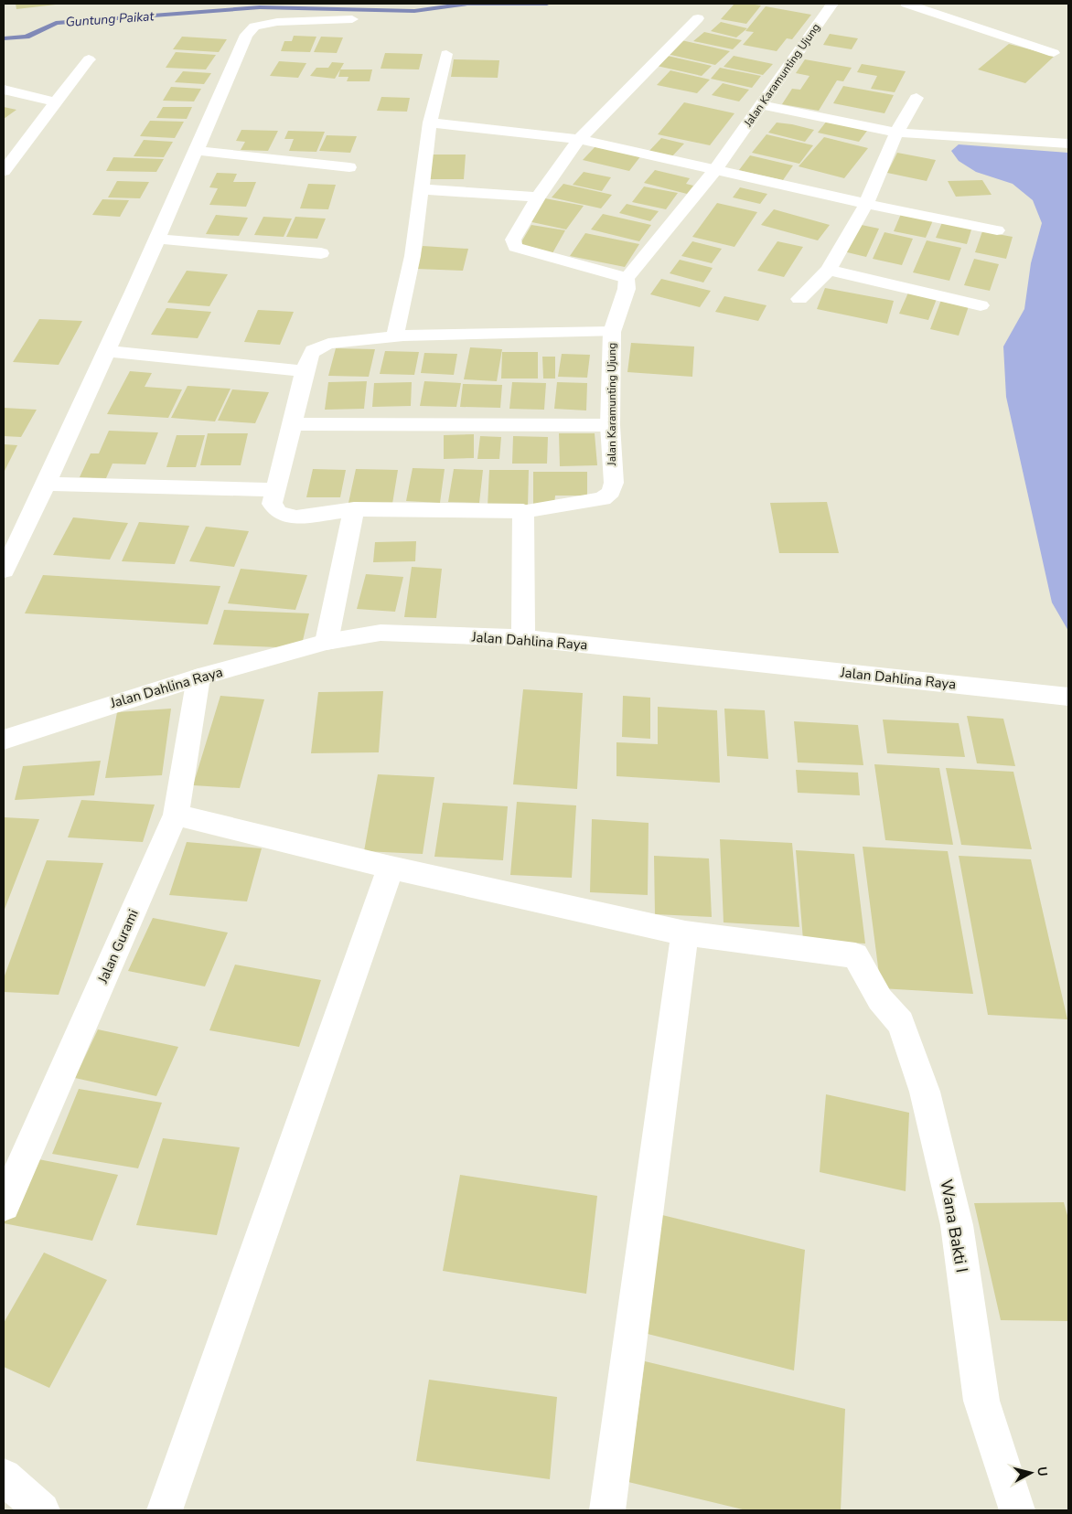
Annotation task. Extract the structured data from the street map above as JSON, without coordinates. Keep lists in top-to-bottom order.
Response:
{
  "streets": {
    "street": [
      "Jalan Karamunting Ujung",
      "Jalan Dahlina Raya",
      "Jalan Gurami",
      "Wana Bakti I"
    ]
  },
  "crossings": [
    ["Jalan Dahlina Raya", "Jalan Gurami"]
  ],
  "water": ["Guntung Paikat"],
  "north": "right"
}
